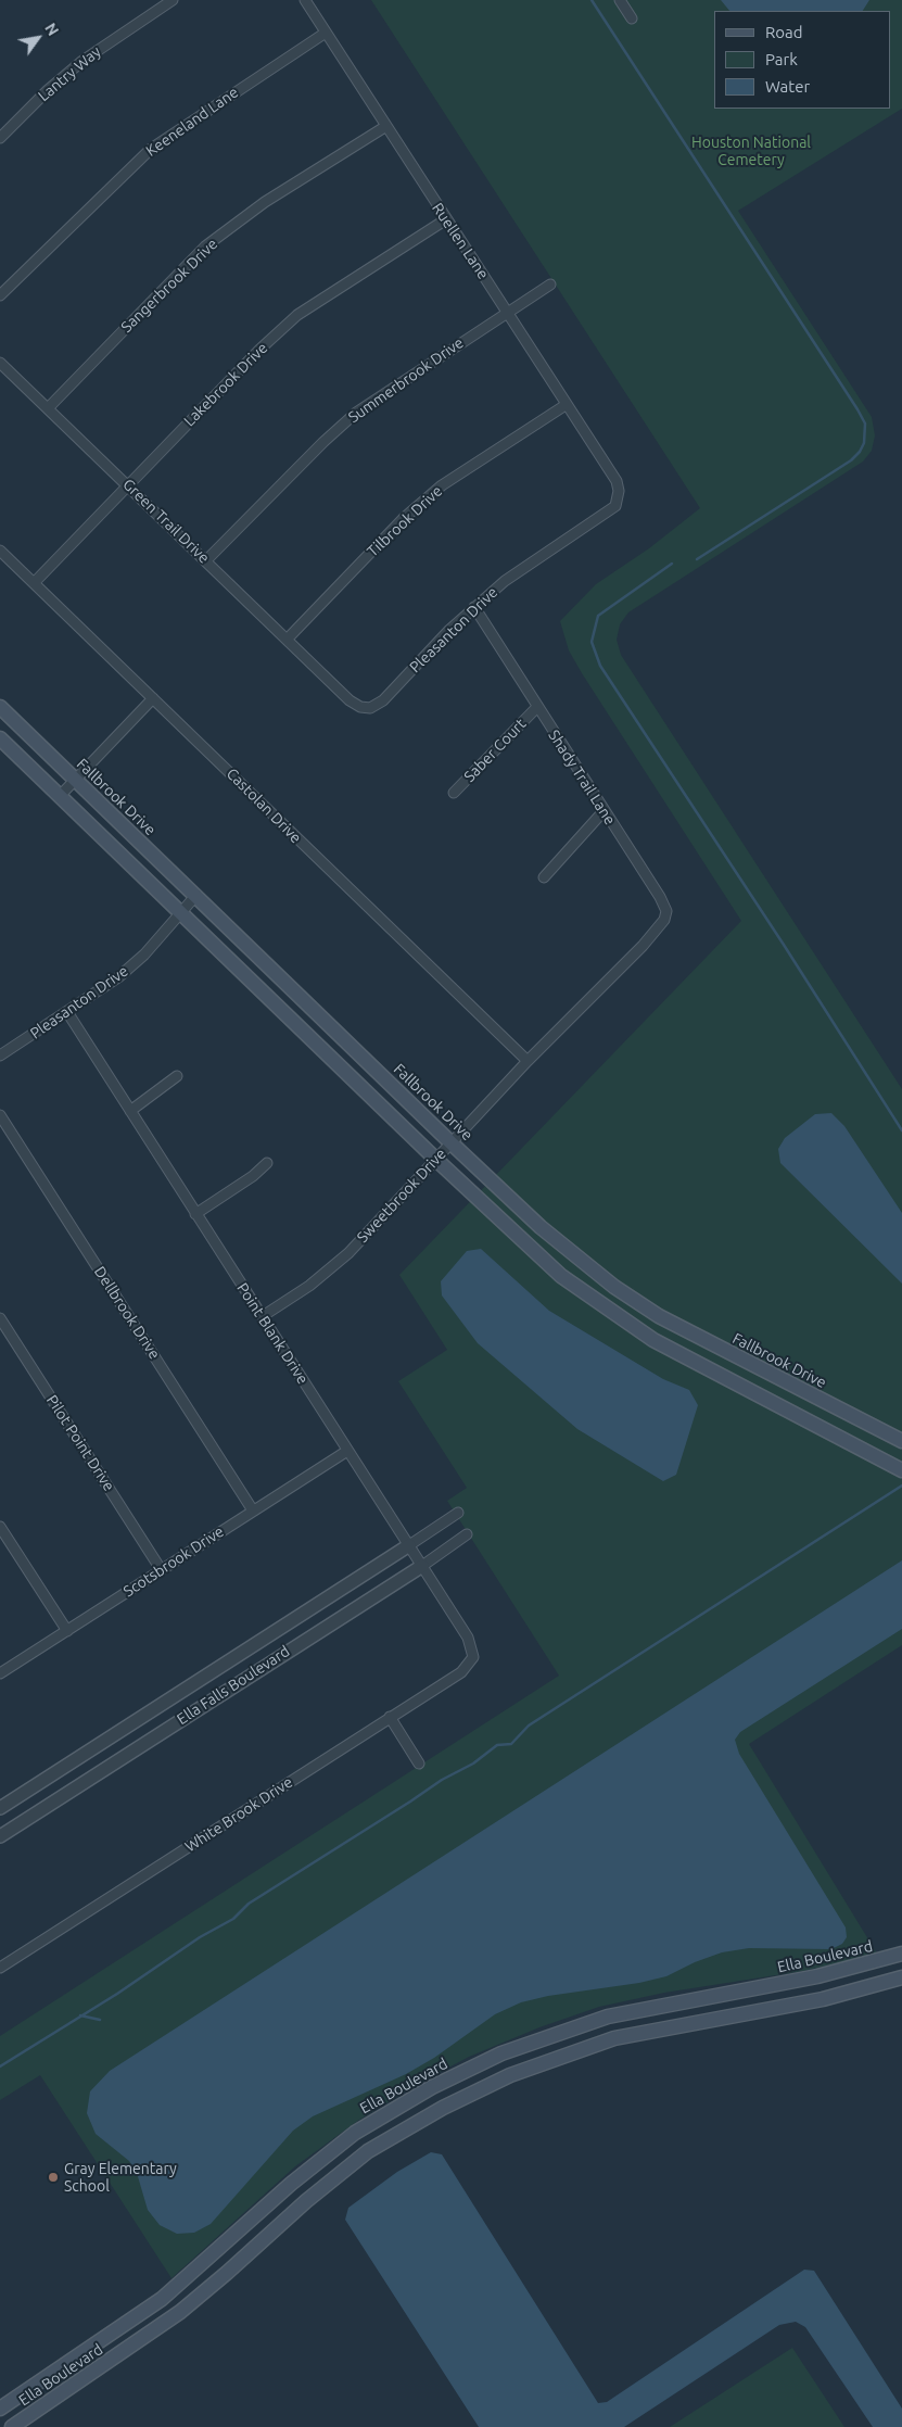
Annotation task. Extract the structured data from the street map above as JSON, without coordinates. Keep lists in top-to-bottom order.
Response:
{
  "streets": {
    "main road": ["Fallbrook Drive", "Ella Boulevard"],
    "street": [
      "Lantry Way",
      "Keeneland Lane",
      "Ruellen Lane",
      "Sangerbrook Drive",
      "Summerbrook Drive",
      "Lakebrook Drive",
      "Green Trail Drive",
      "Tilbrook Drive",
      "Pleasanton Drive",
      "Saber Court",
      "Shady Trail Lane",
      "Castolan Drive",
      "Sweetbrook Drive",
      "Dellbrook Drive",
      "Point Blank Drive",
      "Pilot Point Drive",
      "Scotsbrook Drive",
      "Ella Falls Boulevard",
      "White Brook Drive"
    ]
  },
  "crossings": [
    ["Keeneland Lane", "Ruellen Lane"],
    ["Ruellen Lane", "Sangerbrook Drive"],
    ["Ruellen Lane", "Summerbrook Drive"],
    ["Ruellen Lane", "Lakebrook Drive"],
    ["Ruellen Lane", "Tilbrook Drive"],
    ["Ruellen Lane", "Pleasanton Drive"],
    ["Sangerbrook Drive", "Green Trail Drive"],
    ["Summerbrook Drive", "Green Trail Drive"],
    ["Lakebrook Drive", "Green Trail Drive"],
    ["Lakebrook Drive", "Castolan Drive"],
    ["Green Trail Drive", "Tilbrook Drive"],
    ["Green Trail Drive", "Pleasanton Drive"],
    ["Pleasanton Drive", "Shady Trail Lane"],
    ["Pleasanton Drive", "Fallbrook Drive"],
    ["Pleasanton Drive", "Point Blank Drive"],
    ["Saber Court", "Shady Trail Lane"],
    ["Shady Trail Lane", "Sweetbrook Drive"],
    ["Fallbrook Drive", "Sweetbrook Drive"],
    ["Castolan Drive", "Sweetbrook Drive"],
    ["Sweetbrook Drive", "Point Blank Drive"],
    ["Dellbrook Drive", "Scotsbrook Drive"],
    ["Point Blank Drive", "Scotsbrook Drive"],
    ["Point Blank Drive", "Ella Falls Boulevard"],
    ["Point Blank Drive", "White Brook Drive"],
    ["Pilot Point Drive", "Scotsbrook Drive"]
  ],
  "parks": ["Houston National Cemetery"],
  "places": ["Gray Elementary School"],
  "legend": ["Road", "Park", "Water"],
  "north": "top right"
}
